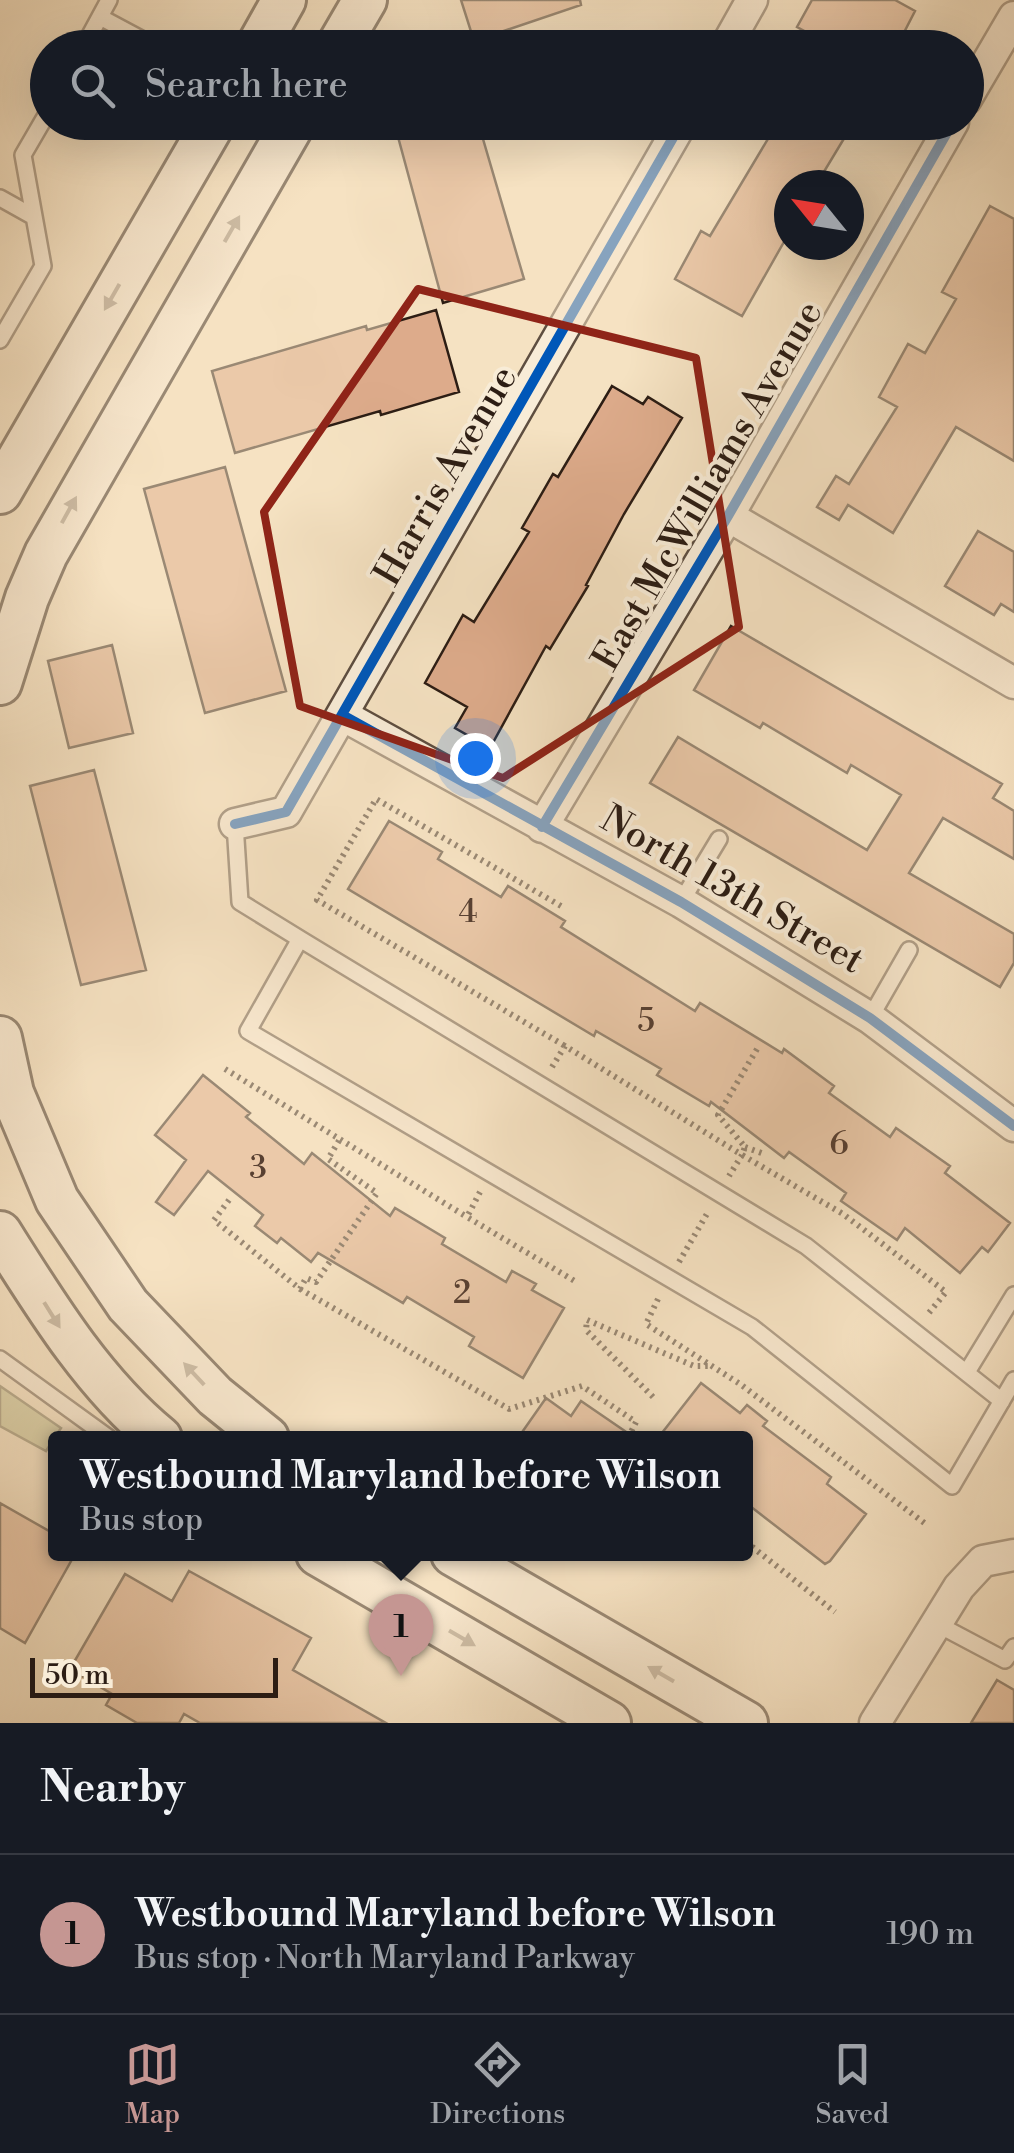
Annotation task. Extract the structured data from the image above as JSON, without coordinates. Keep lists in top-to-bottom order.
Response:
{
  "streets": {
    "street": ["Harris Avenue", "East McWilliams Avenue", "North 13th Street"]
  },
  "crossings": [
    ["Harris Avenue", "North 13th Street"],
    ["East McWilliams Avenue", "North 13th Street"]
  ],
  "house_numbers": [
    "4",
    "5",
    "6",
    "3",
    "2"
  ],
  "scale_bar": "50 m",
  "north": "top left",
  "page": {
    "search": "Search here",
    "popup": ["Westbound Maryland before Wilson", "Bus stop"],
    "pins": "1",
    "scale": "50 m",
    "heading": "Nearby",
    "list": [
      {
        "mark": "1",
        "name": "Westbound Maryland before Wilson",
        "note": "Bus stop · North Maryland Parkway",
        "value": "190 m"
      }
    ],
    "nav": ["Map", "Directions", "Saved"]
  }
}
